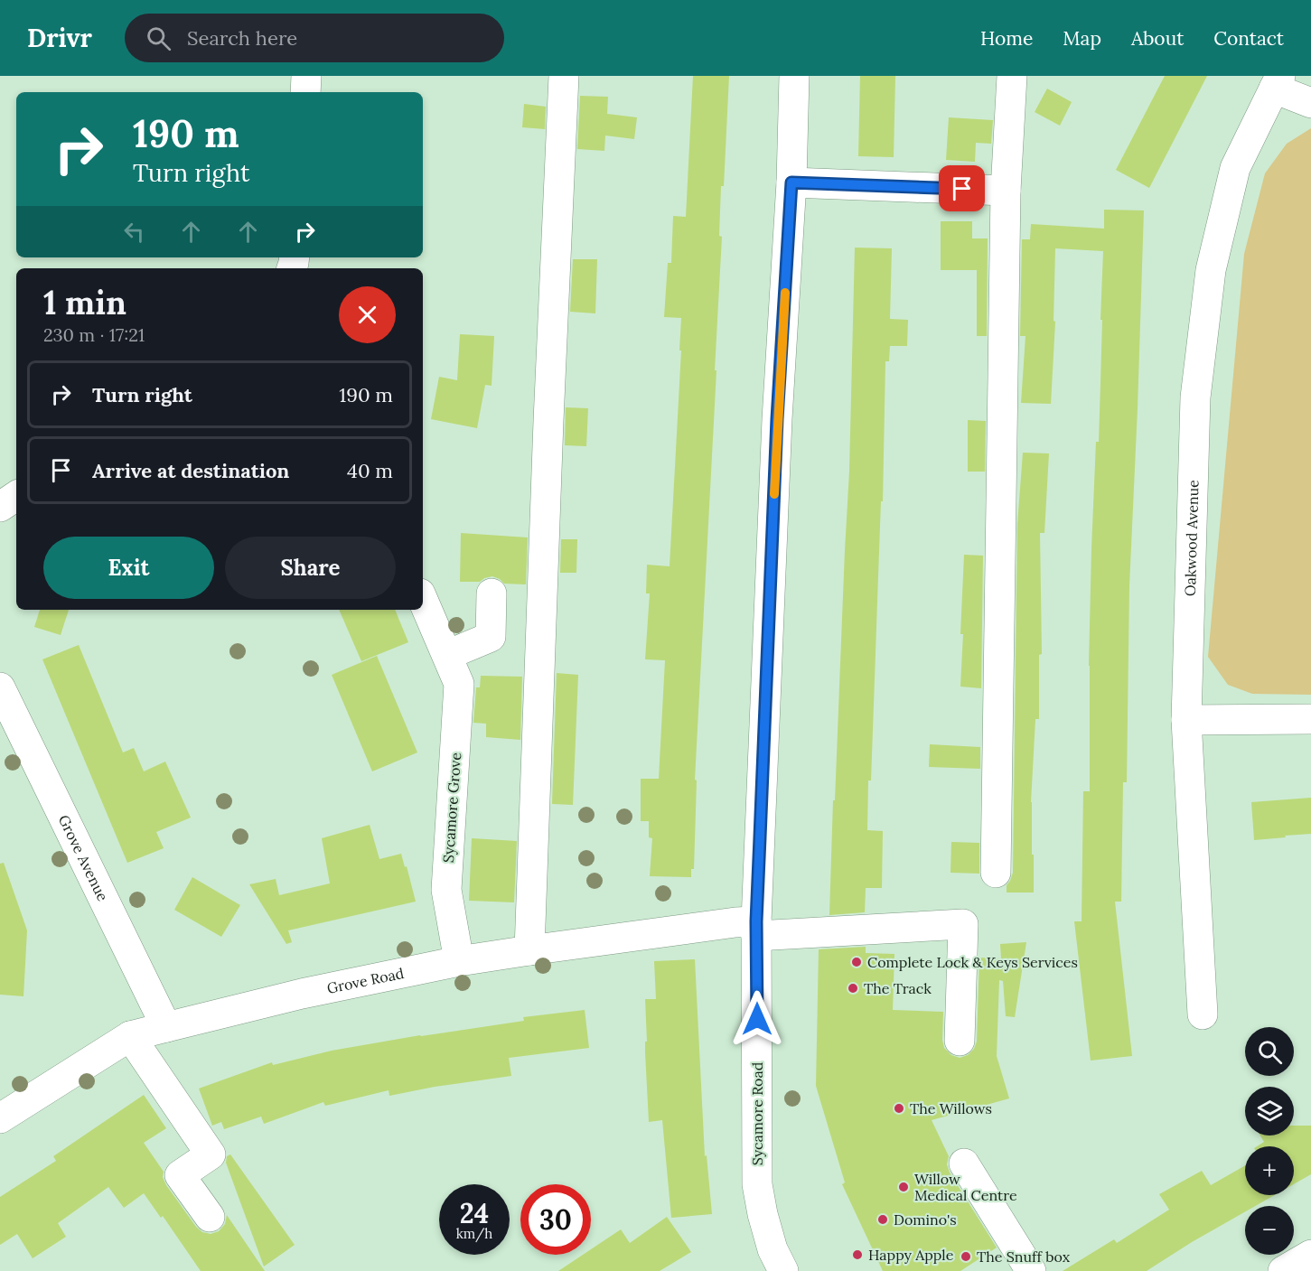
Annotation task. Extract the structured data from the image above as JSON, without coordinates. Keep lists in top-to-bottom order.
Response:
{
  "streets": {
    "street": [
      "Oakwood Avenue",
      "Sycamore Grove",
      "Grove Avenue",
      "Grove Road",
      "Sycamore Road"
    ]
  },
  "crossings": [
    ["Sycamore Grove", "Grove Road"],
    ["Grove Avenue", "Grove Road"],
    ["Grove Road", "Sycamore Road"]
  ],
  "places": [
    "Complete Lock & Keys Services",
    "The Track",
    "The Willows",
    "Willow Medical Centre",
    "Domino's",
    "Happy Apple",
    "The Snuff box"
  ],
  "page": {
    "header": "Drivr",
    "search": "Search here",
    "nav": [
      "Home",
      "Map",
      "About",
      "Contact"
    ],
    "turn": ["190 m", "Turn right"],
    "heading": ["1 min", "230 m · 17:21"],
    "list": [
      {
        "name": "Turn right",
        "value": "190 m"
      },
      {
        "name": "Arrive at destination",
        "value": "40 m"
      }
    ],
    "buttons": ["Exit", "Share"],
    "map_buttons": ["+", "−"],
    "speed": "24 km/h",
    "limit": "30"
  }
}
